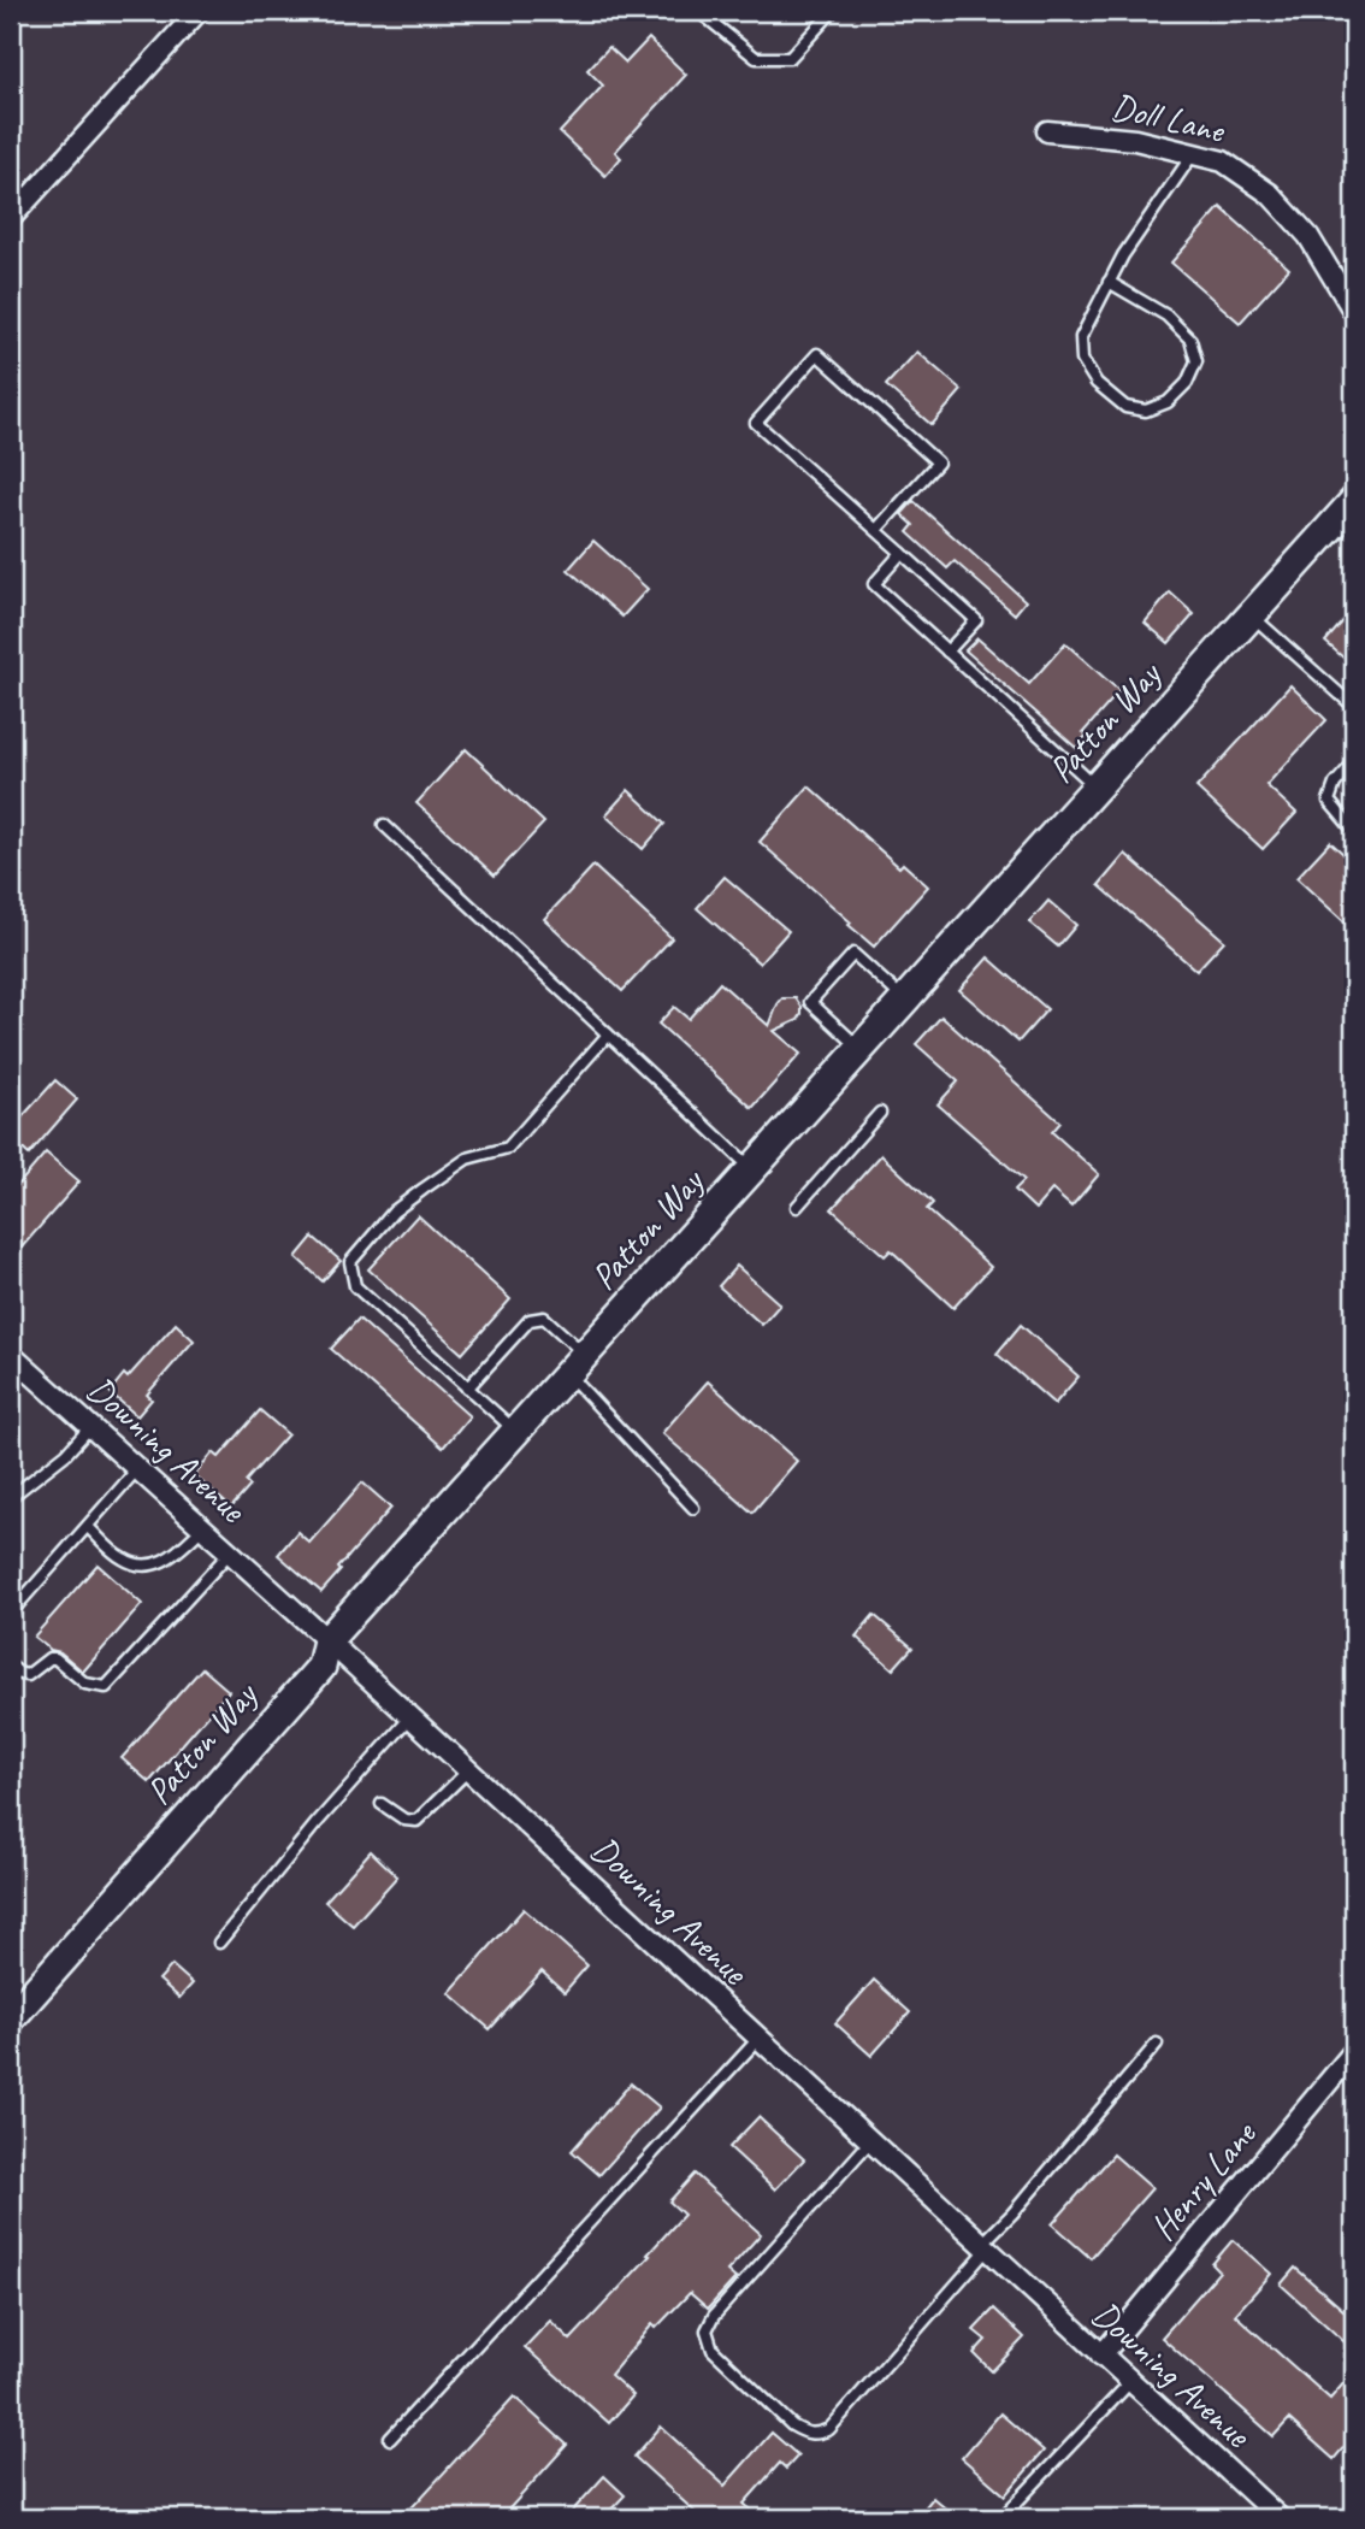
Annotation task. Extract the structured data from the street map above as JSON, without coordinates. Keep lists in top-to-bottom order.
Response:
{
  "streets": {
    "street": [
      "Doll Lane",
      "Patton Way",
      "Downing Avenue",
      "Henry Lane"
    ]
  },
  "crossings": [
    ["Patton Way", "Downing Avenue"],
    ["Downing Avenue", "Henry Lane"]
  ]
}
